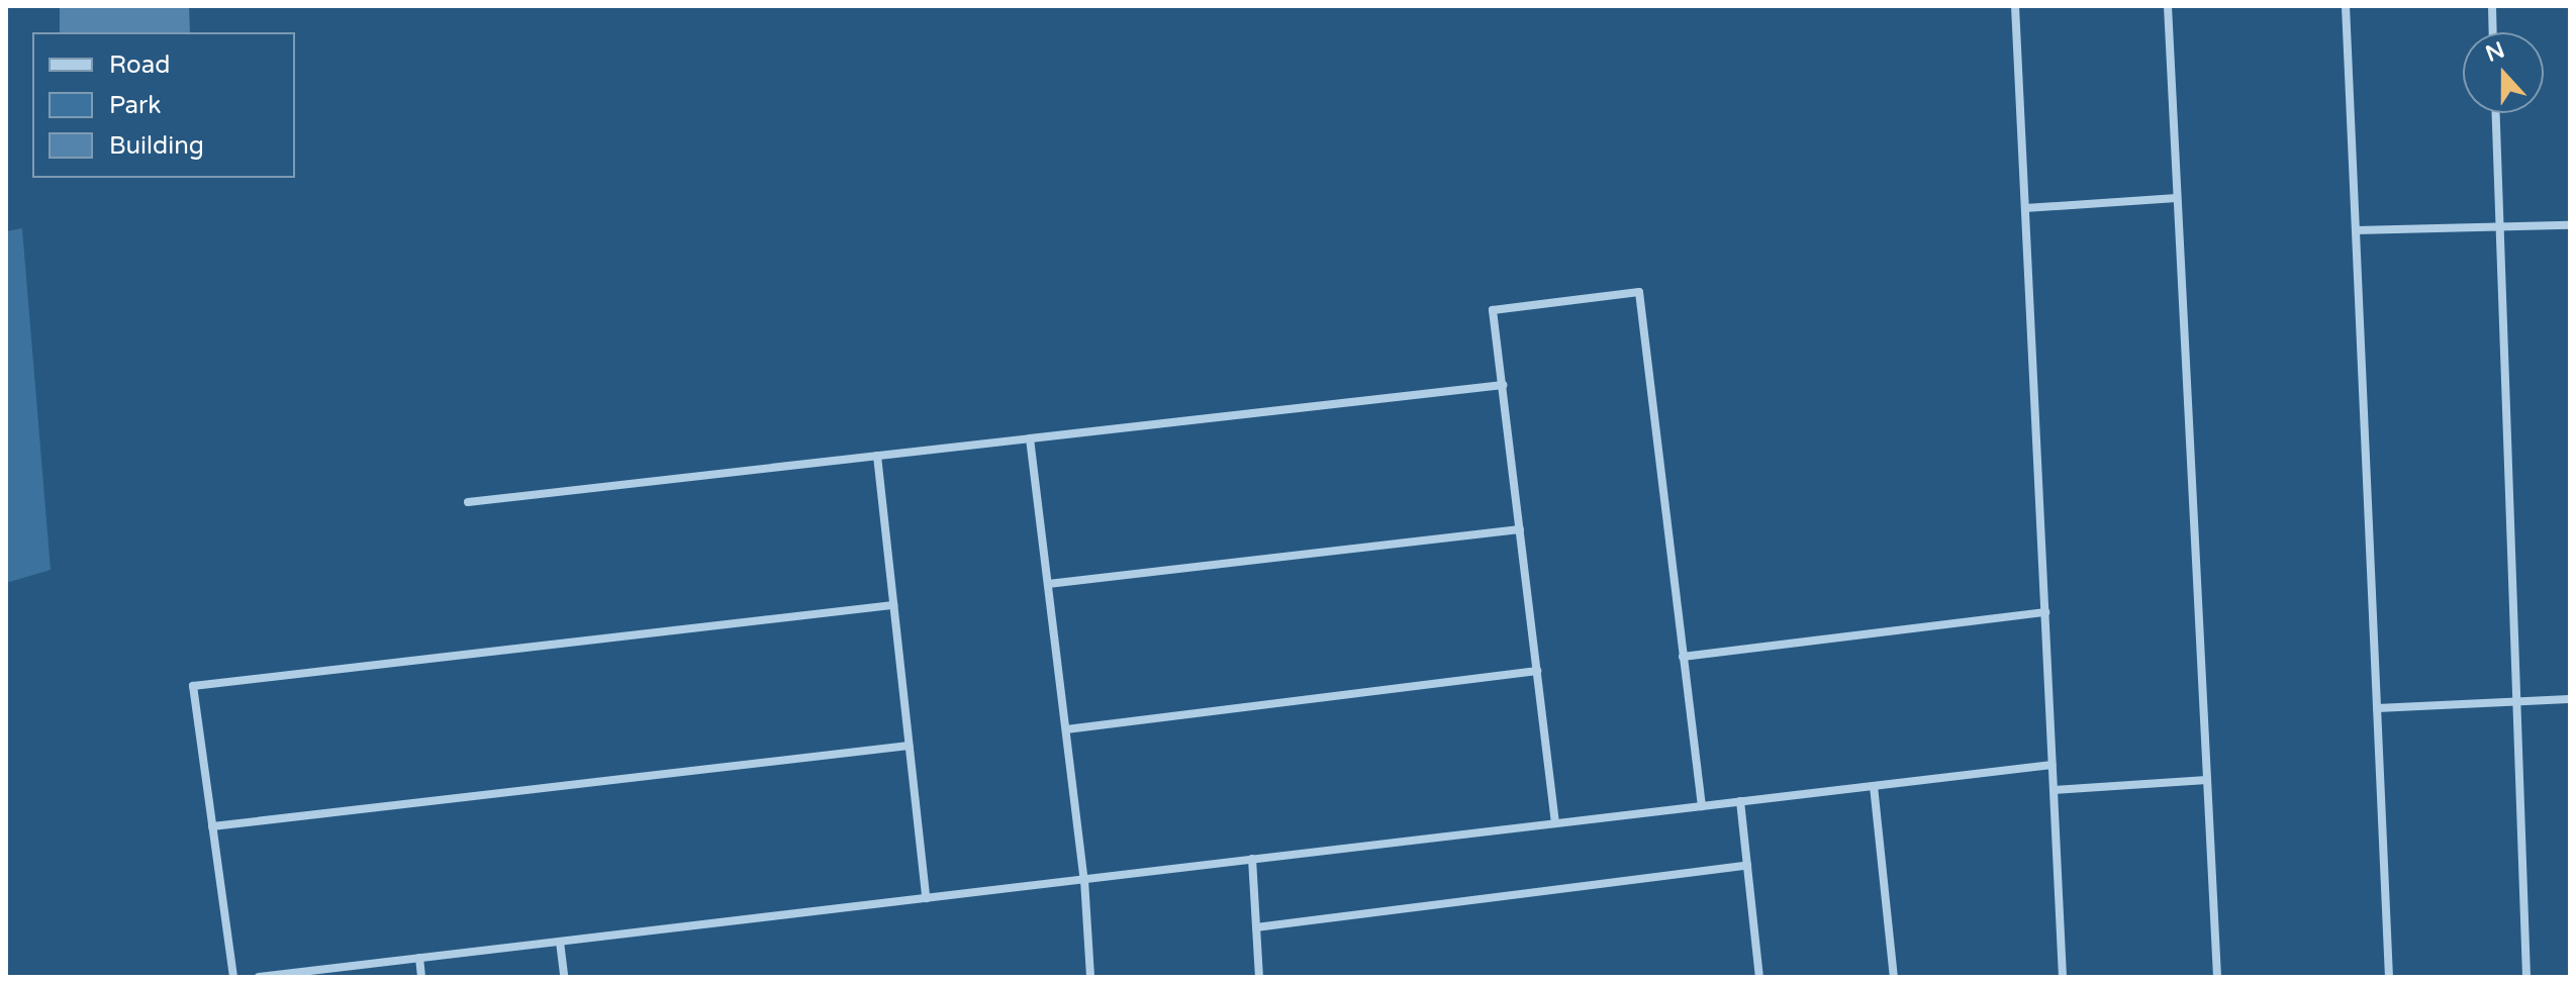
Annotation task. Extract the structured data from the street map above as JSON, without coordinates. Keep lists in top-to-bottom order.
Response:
{
  "legend": ["Road", "Park", "Building"],
  "north": "top"
}
